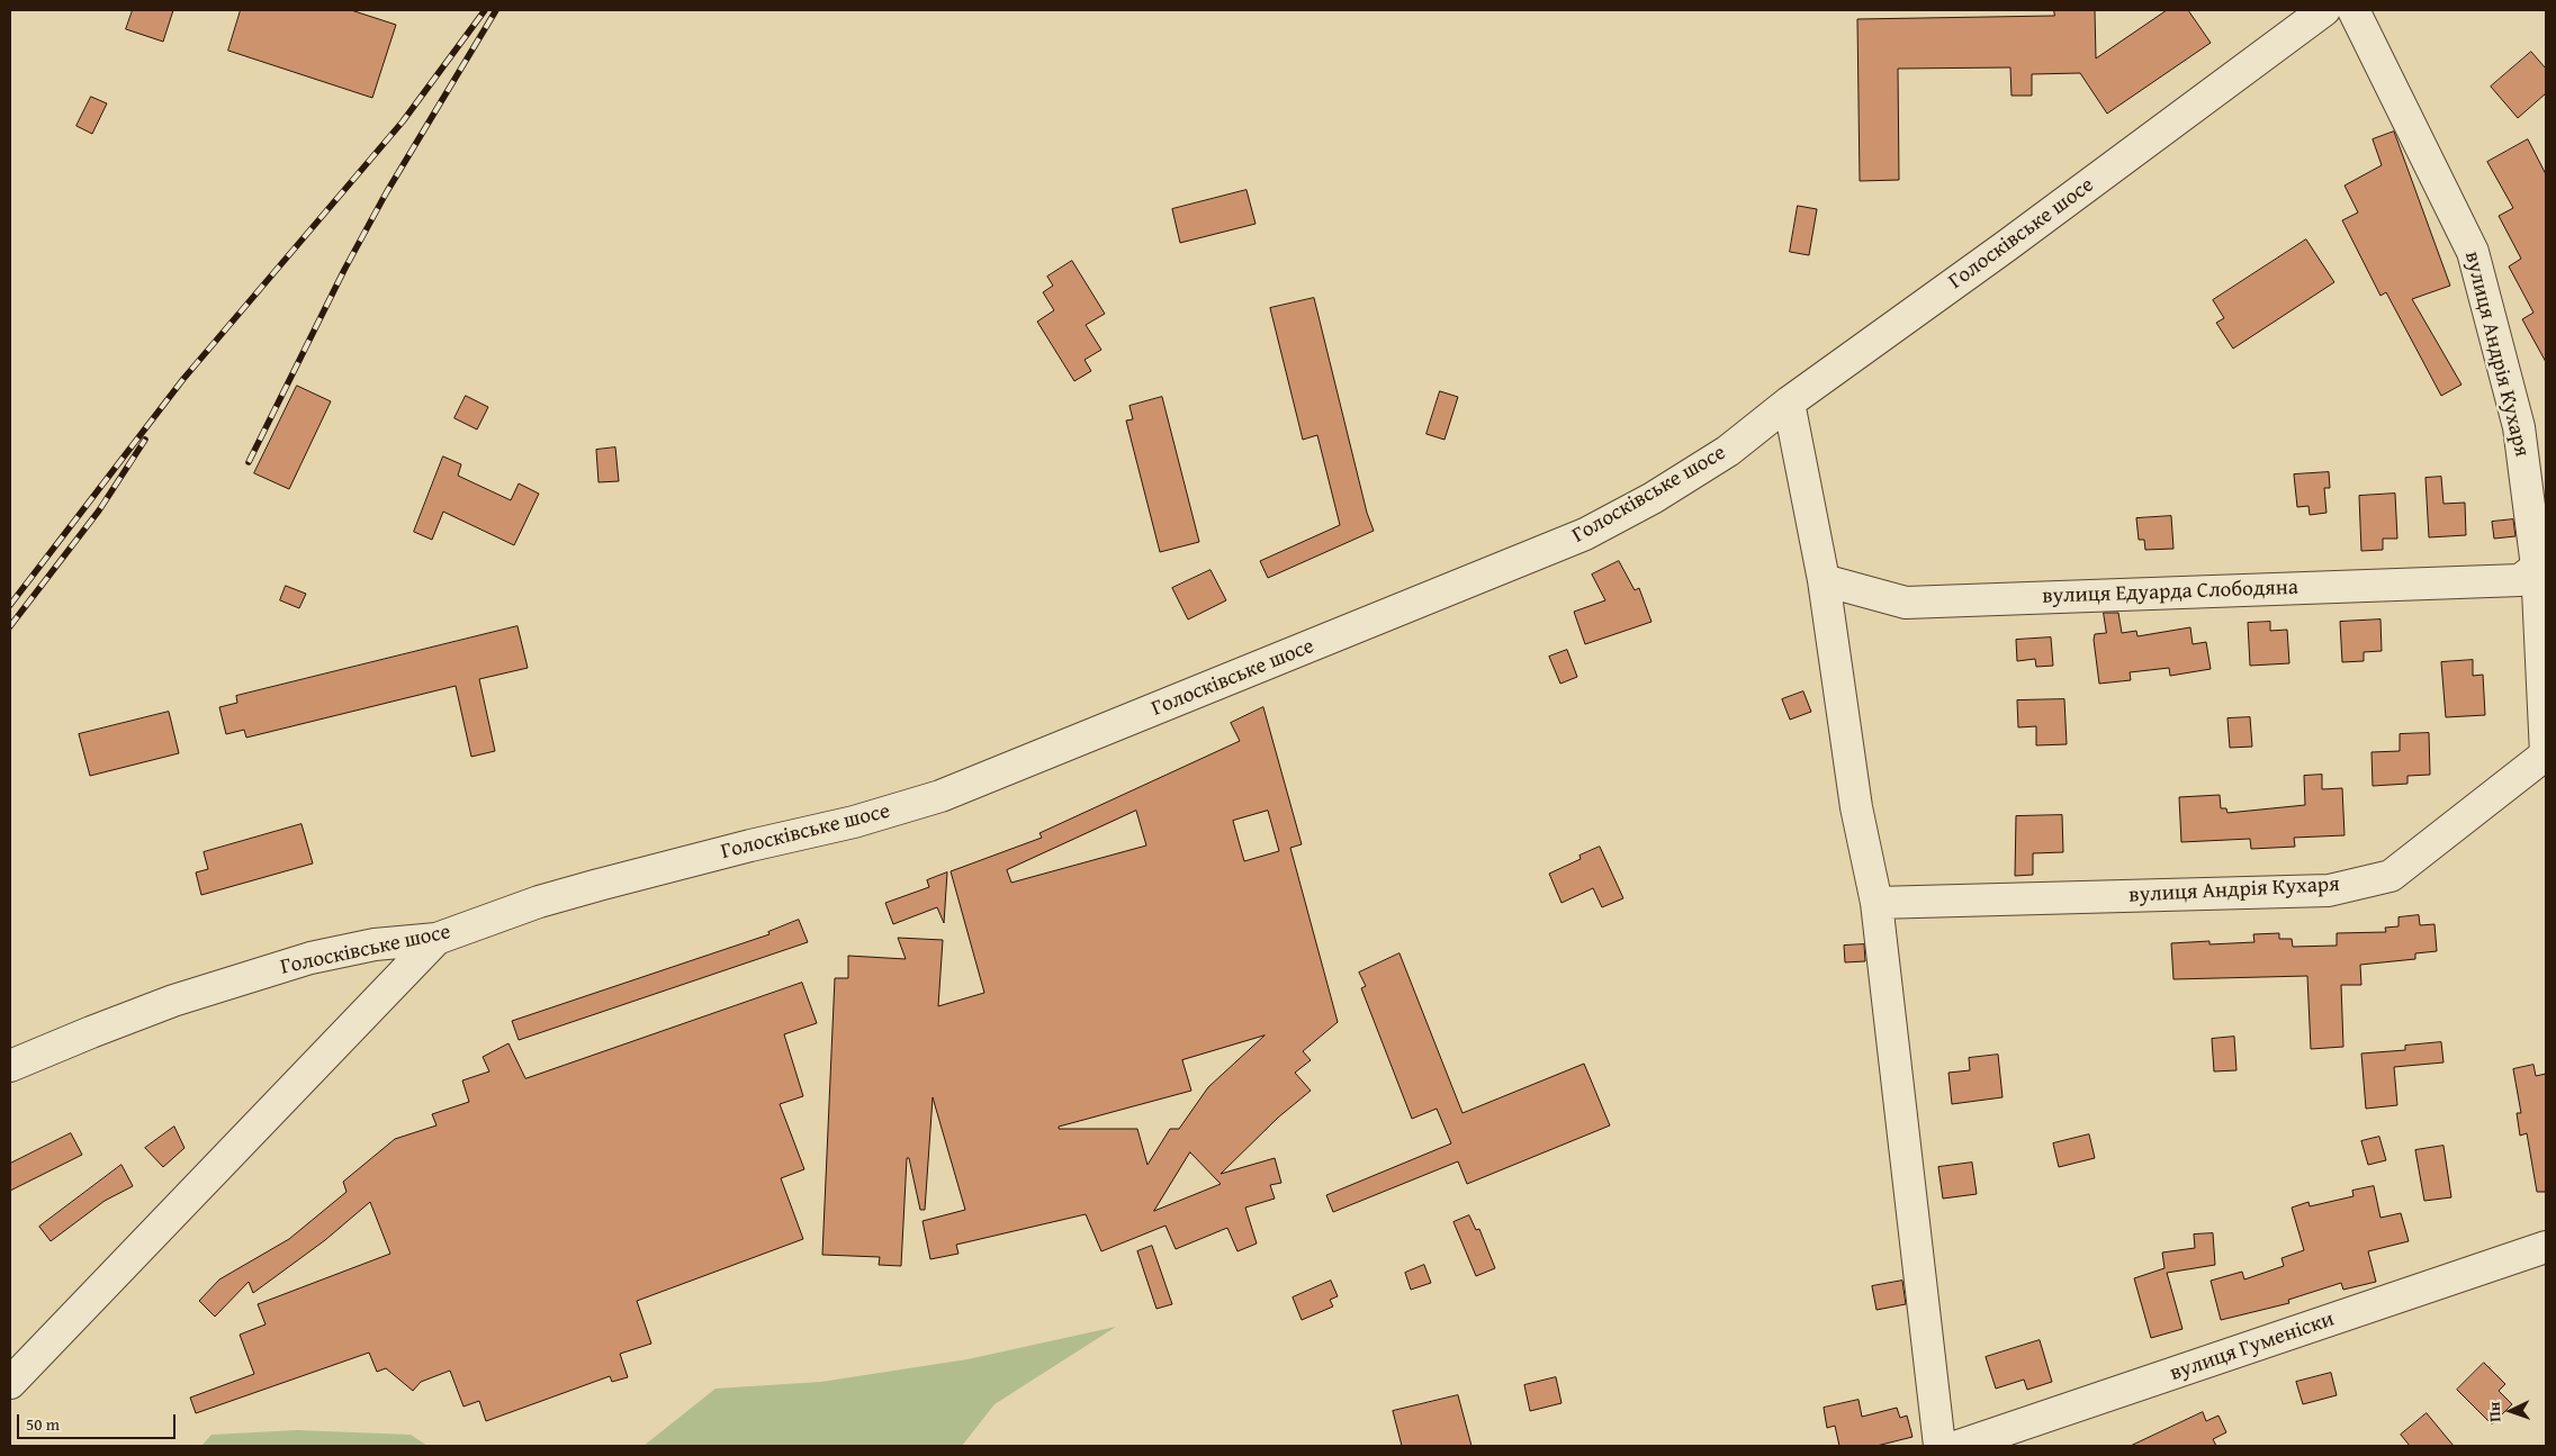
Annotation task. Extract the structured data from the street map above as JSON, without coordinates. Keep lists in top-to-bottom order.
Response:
{
  "streets": {
    "street": [
      "Голосківське шосе",
      "вулиця Андрія Кухаря",
      "вулиця Едуарда Слободяна",
      "вулиця Гуменіски"
    ]
  },
  "crossings": [
    ["вулиця Андрія Кухаря", "вулиця Едуарда Слободяна"]
  ],
  "scale_bar": "50 m",
  "north": "left"
}
